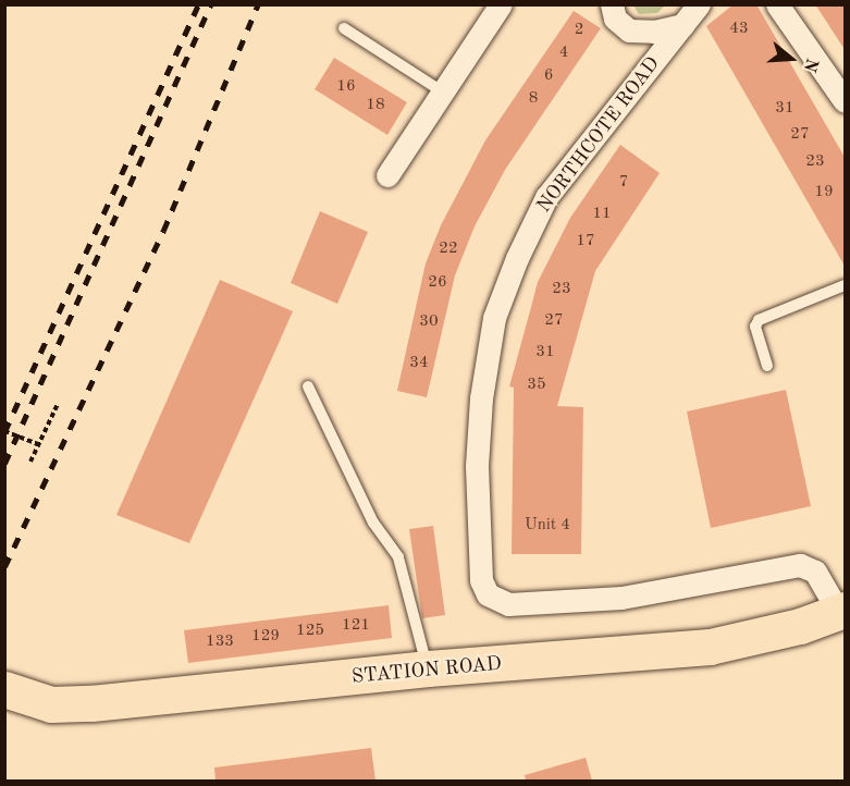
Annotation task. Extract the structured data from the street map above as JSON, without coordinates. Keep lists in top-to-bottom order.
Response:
{
  "streets": {
    "main road": ["STATION ROAD"],
    "street": ["NORTHCOTE ROAD"]
  },
  "crossings": [
    ["NORTHCOTE ROAD", "STATION ROAD"]
  ],
  "house_numbers": [
    "43",
    "2",
    "4",
    "6",
    "16",
    "8",
    "18",
    "31",
    "27",
    "23",
    "7",
    "19",
    "11",
    "17",
    "22",
    "26",
    "23",
    "27",
    "30",
    "31",
    "34",
    "35",
    "Unit 4",
    "121",
    "125",
    "129",
    "133"
  ],
  "north": "right"
}
